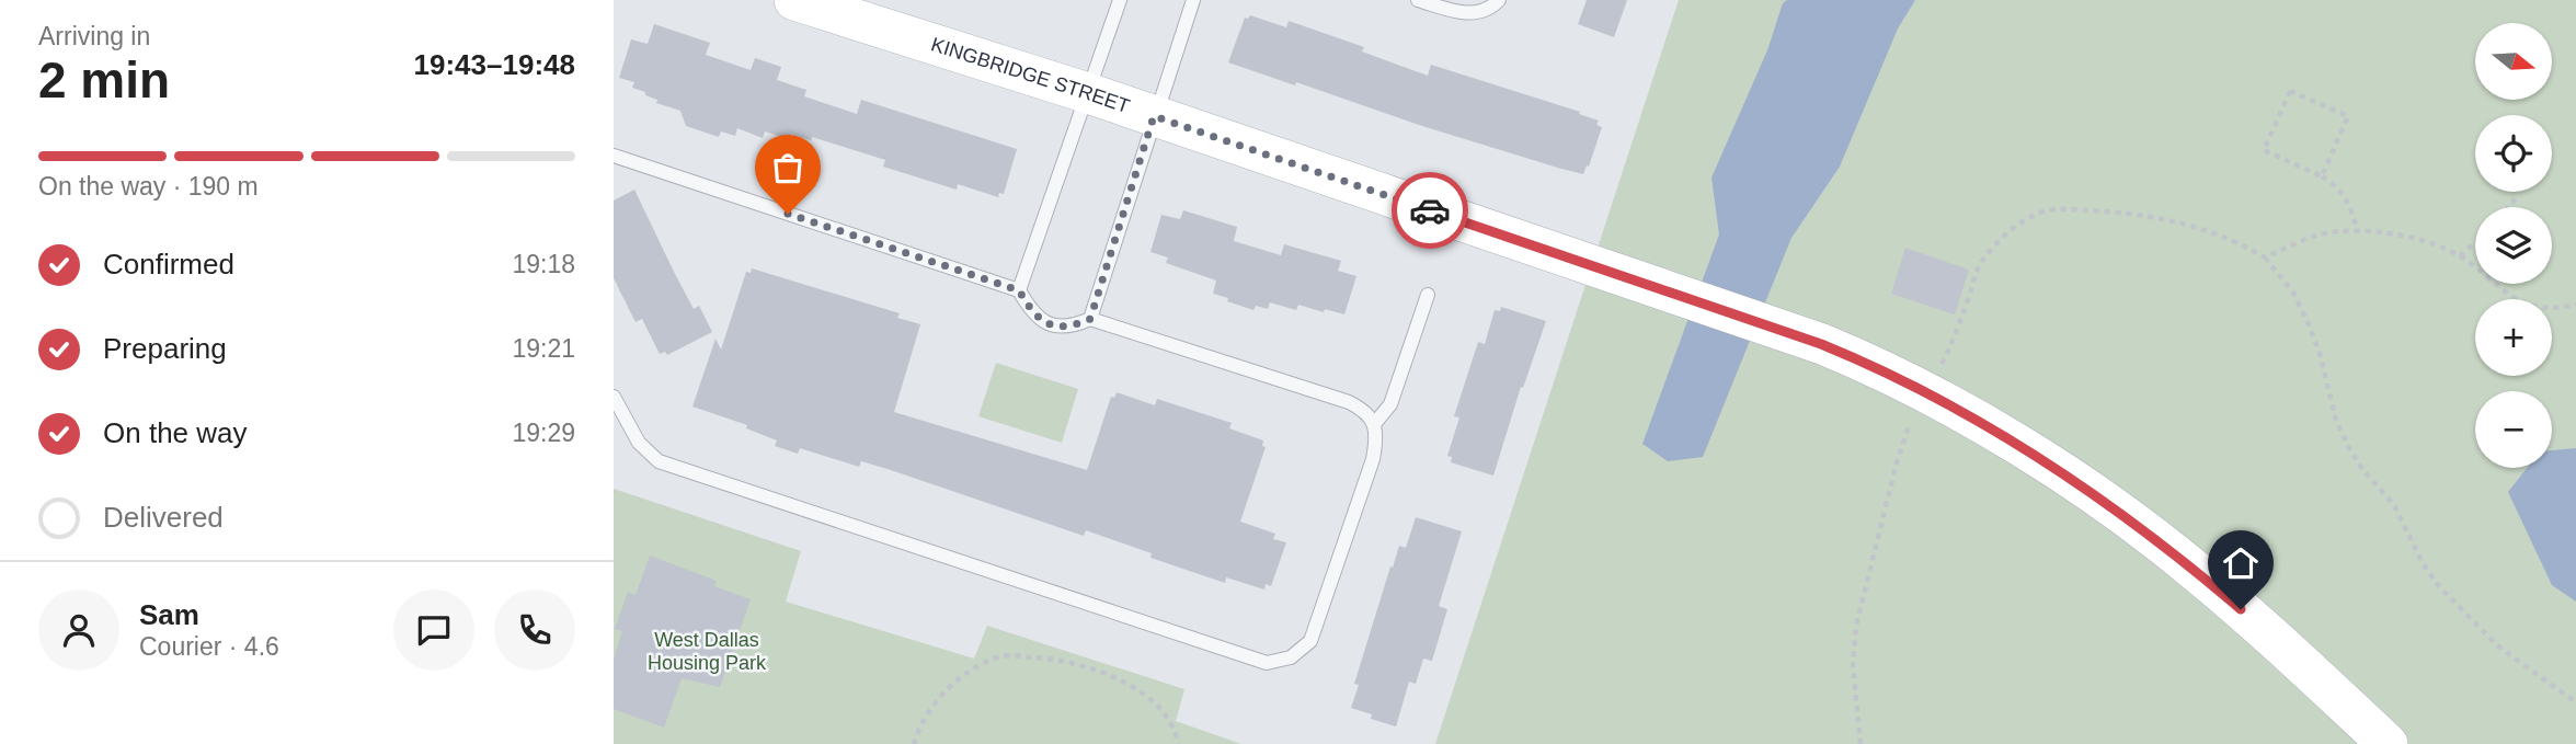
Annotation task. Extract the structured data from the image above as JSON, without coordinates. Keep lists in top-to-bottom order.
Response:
{
  "streets": {
    "street": ["KINGBRIDGE STREET"]
  },
  "parks": ["West Dallas Housing Park"],
  "north": "right",
  "page": {
    "heading": ["2 min", "Arriving in", "19:43–19:48"],
    "panel": ["Sam", "Courier · 4.6"],
    "map_buttons": ["+", "−"],
    "bar": "On the way · 190 m",
    "list": [
      ["Confirmed", "19:18"],
      ["Preparing", "19:21"],
      ["On the way", "19:29"],
      "Delivered"
    ]
  }
}
